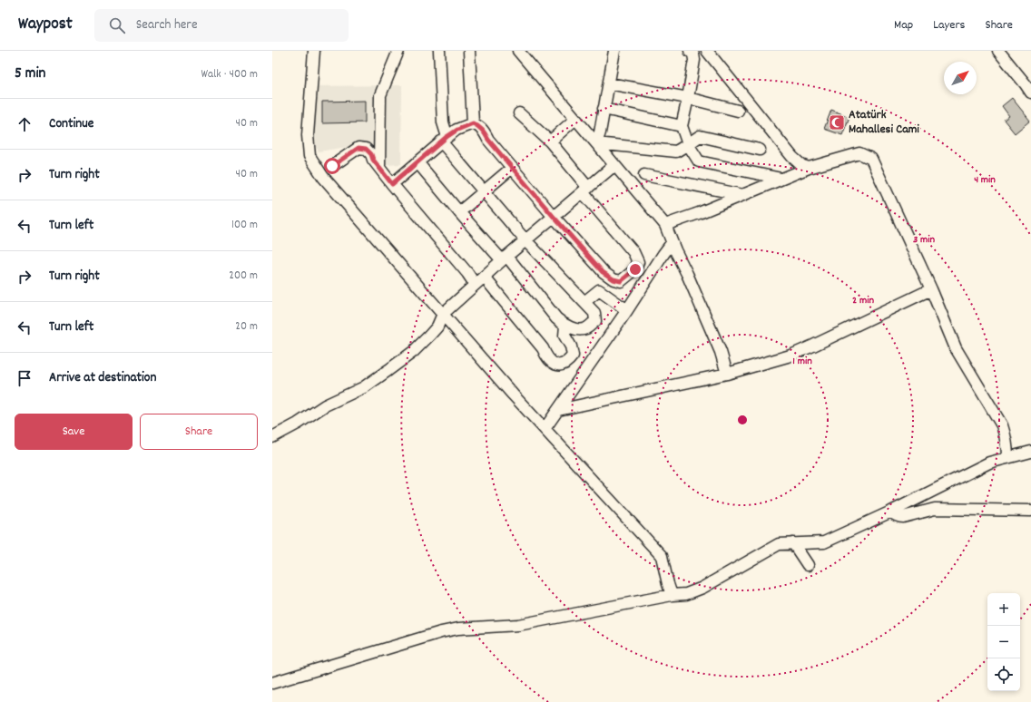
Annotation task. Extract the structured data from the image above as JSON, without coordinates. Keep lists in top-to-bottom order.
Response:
{
  "places": {
    "mosque": ["Atatürk Mahallesi Cami"]
  },
  "north": "top right",
  "page": {
    "header": "Waypost",
    "search": "Search here",
    "nav": ["Map", "Layers", "Share"],
    "heading": ["5 min", "Walk · 400 m"],
    "list": [
      ["Continue", "40 m"],
      ["Turn right", "40 m"],
      ["Turn left", "100 m"],
      ["Turn right", "200 m"],
      ["Turn left", "20 m"],
      "Arrive at destination"
    ],
    "buttons": ["Save", "Share"],
    "map_buttons": ["+", "−"]
  },
  "rings": [
    "4 min",
    "3 min",
    "2 min",
    "1 min"
  ]
}
